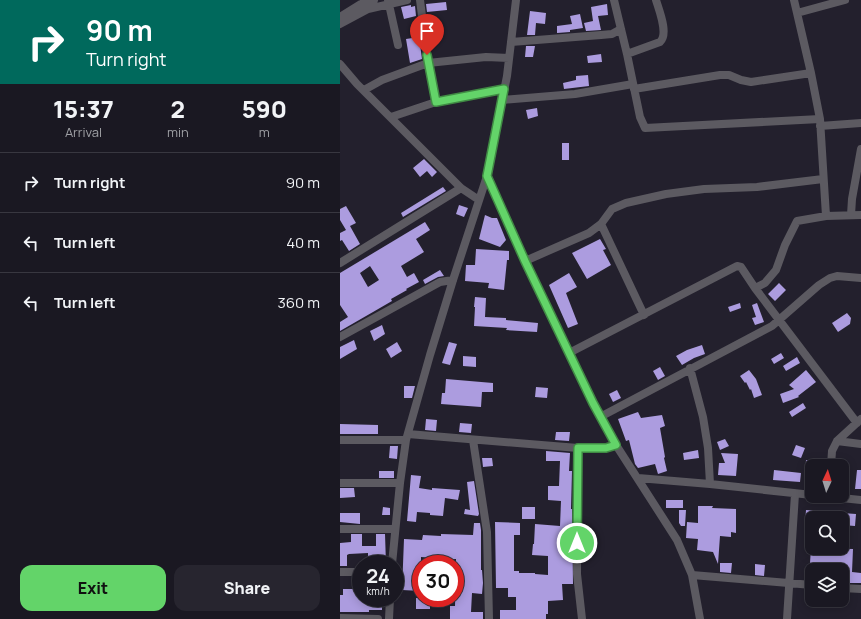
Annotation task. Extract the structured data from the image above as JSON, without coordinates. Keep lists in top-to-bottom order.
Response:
{
  "north": "top",
  "page": {
    "turn": ["90 m", "Turn right"],
    "eta": [
      "15:37",
      "Arrival",
      "2",
      "min",
      "590",
      "m"
    ],
    "list": [
      {
        "name": "Turn right",
        "value": "90 m"
      },
      {
        "name": "Turn left",
        "value": "40 m"
      },
      {
        "name": "Turn left",
        "value": "360 m"
      }
    ],
    "speed": "24 km/h",
    "limit": "30",
    "buttons": ["Exit", "Share"]
  }
}
